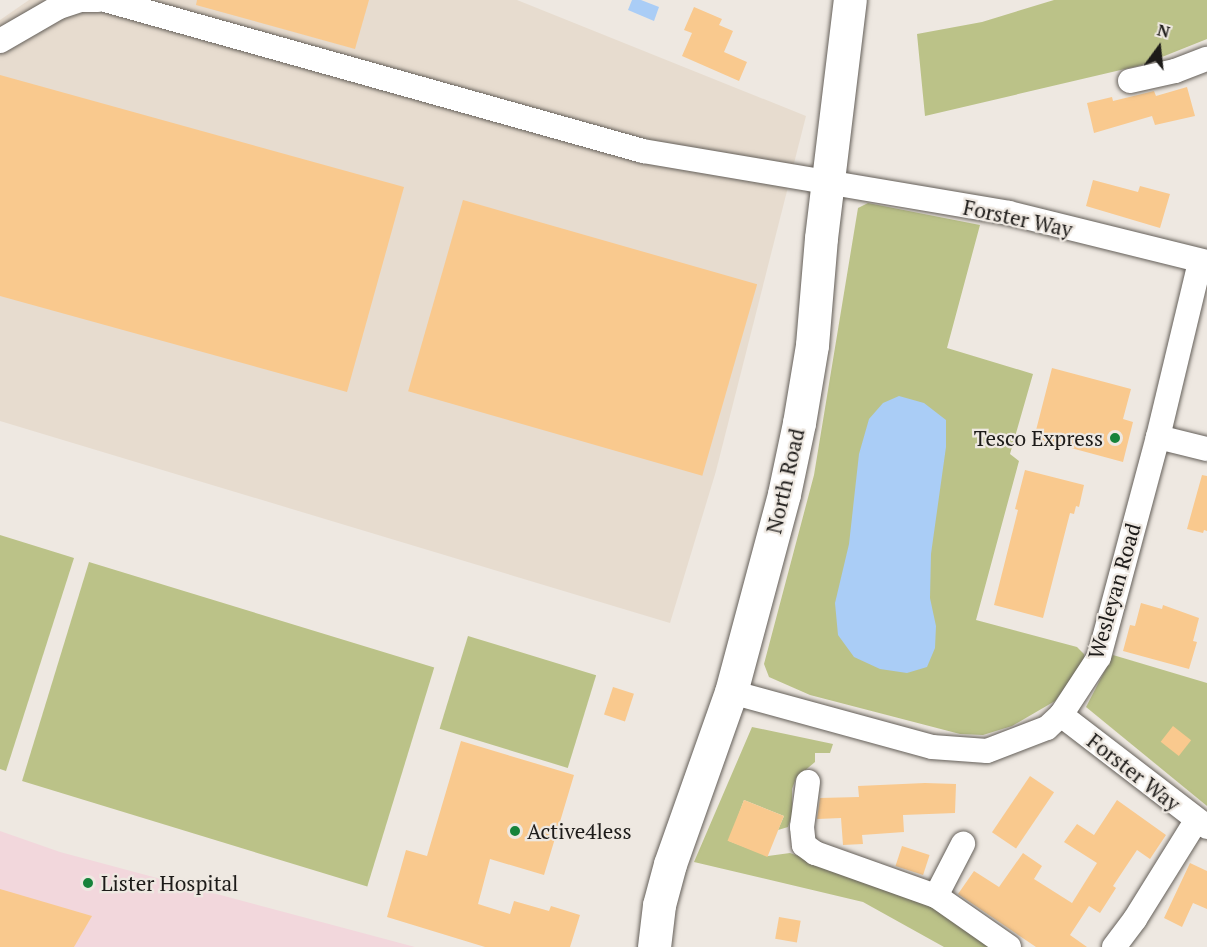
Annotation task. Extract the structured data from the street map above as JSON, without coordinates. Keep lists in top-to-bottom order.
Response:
{
  "streets": {
    "main road": ["North Road"],
    "street": ["Forster Way", "Wesleyan Road"]
  },
  "crossings": [
    ["Forster Way", "North Road"],
    ["Forster Way", "Wesleyan Road"],
    ["North Road", "Wesleyan Road"]
  ],
  "places": ["Tesco Express", "Active4less", "Lister Hospital"],
  "north": "top"
}
